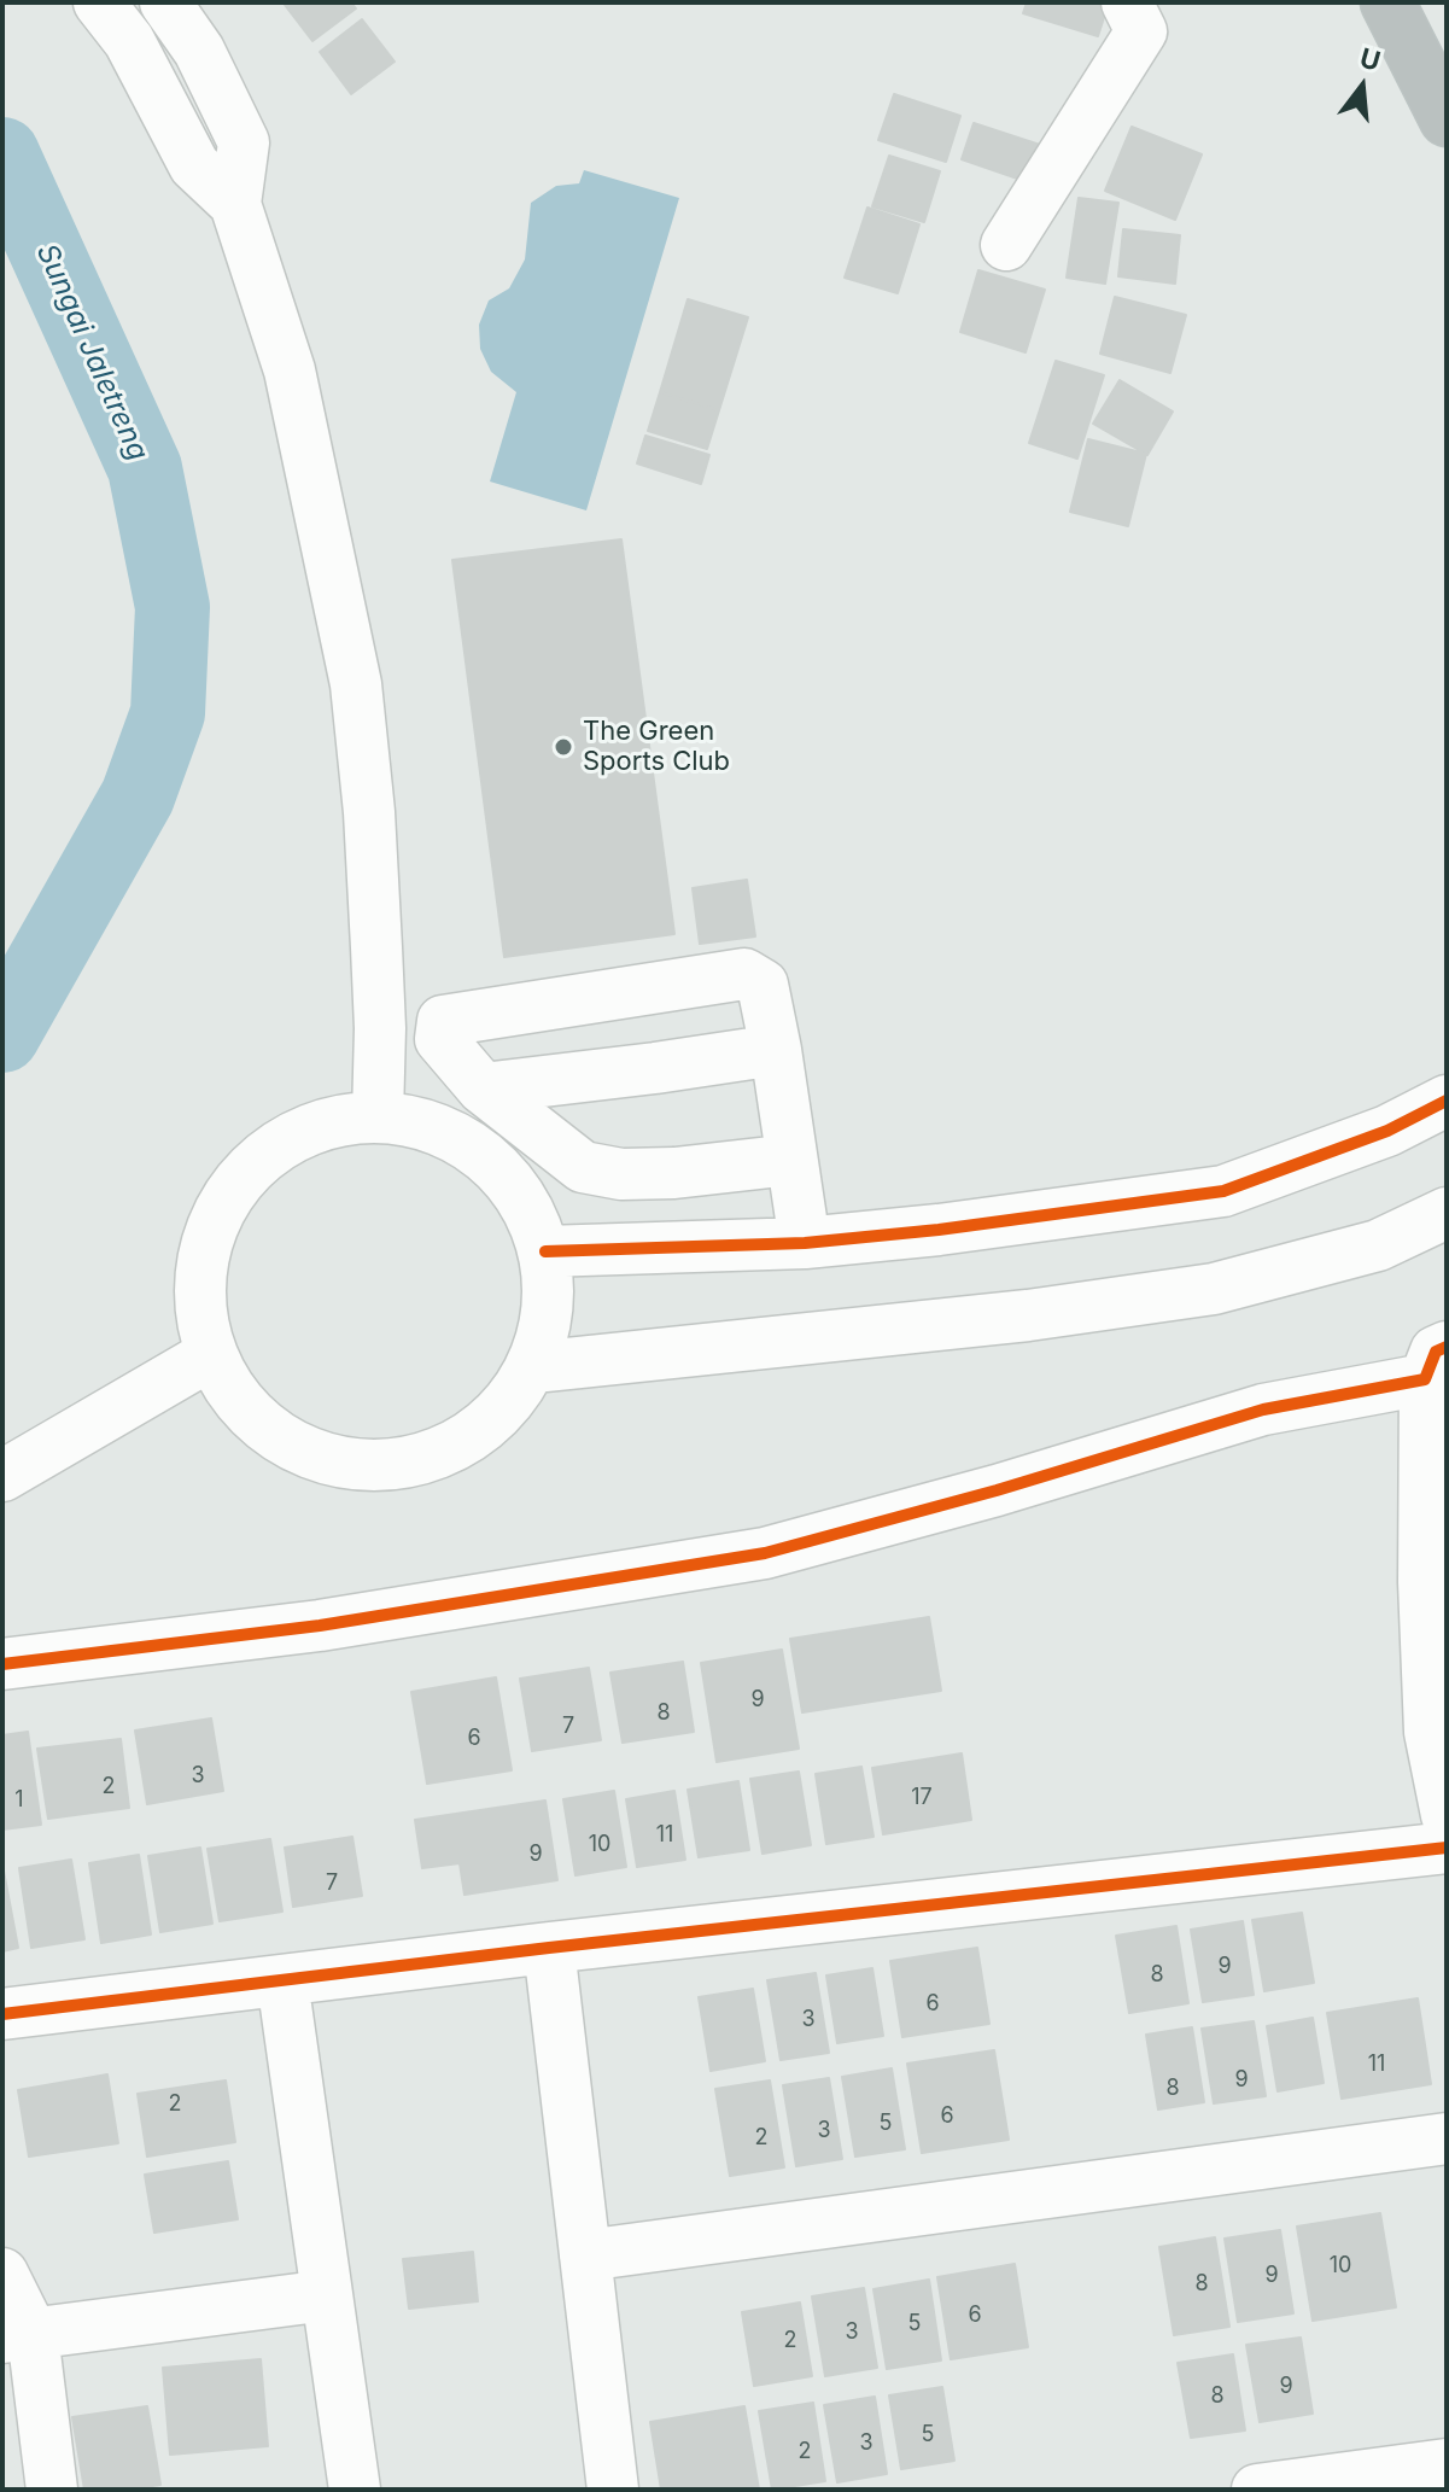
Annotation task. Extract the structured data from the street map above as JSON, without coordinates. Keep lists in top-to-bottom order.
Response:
{
  "water": ["Sungai Jaletreng"],
  "places": ["The Green Sports Club"],
  "house_numbers": [
    "9",
    "8",
    "7",
    "6",
    "3",
    "2",
    "17",
    "1",
    "11",
    "10",
    "9",
    "7",
    "9",
    "8",
    "6",
    "3",
    "11",
    "9",
    "8",
    "2",
    "6",
    "5",
    "3",
    "2",
    "10",
    "9",
    "8",
    "6",
    "5",
    "3",
    "2",
    "9",
    "8",
    "5",
    "3",
    "2"
  ],
  "north": "top"
}
